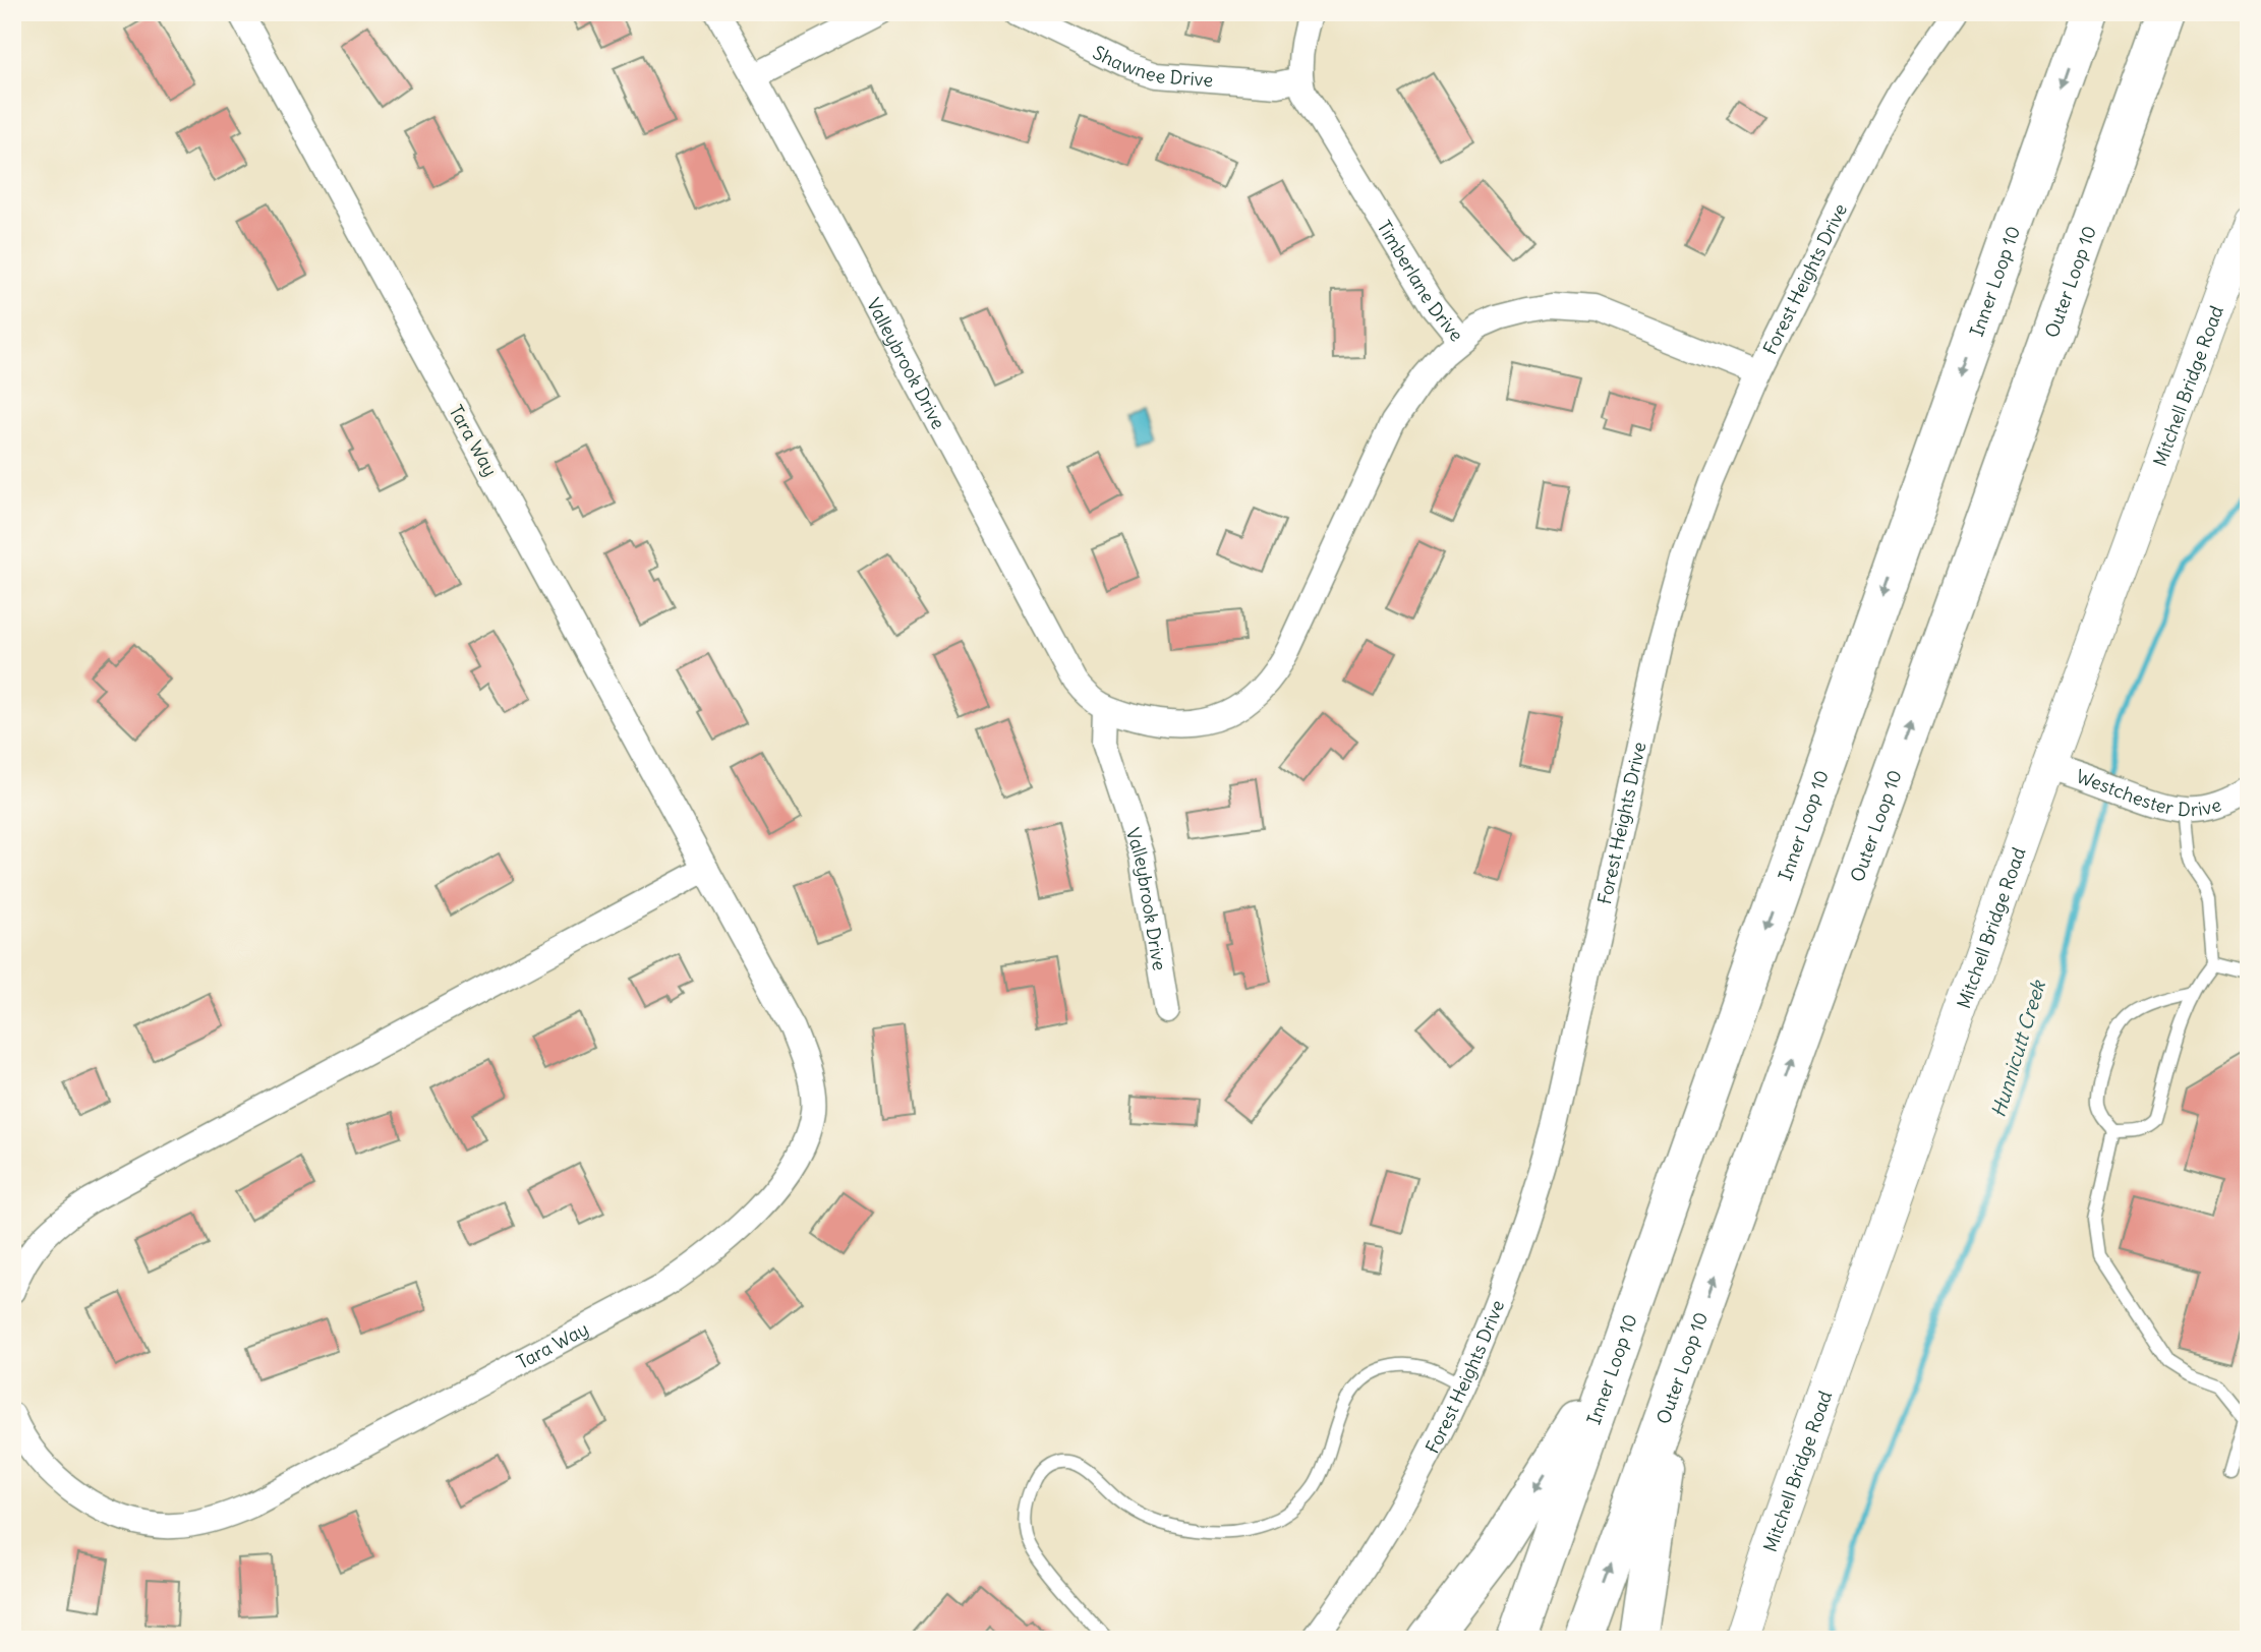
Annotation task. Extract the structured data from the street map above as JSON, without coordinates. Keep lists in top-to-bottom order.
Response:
{
  "streets": {
    "highway": ["Inner Loop 10", "Outer Loop 10"],
    "street": [
      "Shawnee Drive",
      "Timberlane Drive",
      "Forest Heights Drive",
      "Valleybrook Drive",
      "Mitchell Bridge Road",
      "Tara Way",
      "Westchester Drive"
    ]
  },
  "crossings": [
    ["Shawnee Drive", "Timberlane Drive"],
    ["Timberlane Drive", "Forest Heights Drive"],
    ["Timberlane Drive", "Valleybrook Drive"],
    ["Mitchell Bridge Road", "Westchester Drive"]
  ],
  "one_way": ["Inner Loop 10"],
  "water": ["Hunnicutt Creek"]
}
